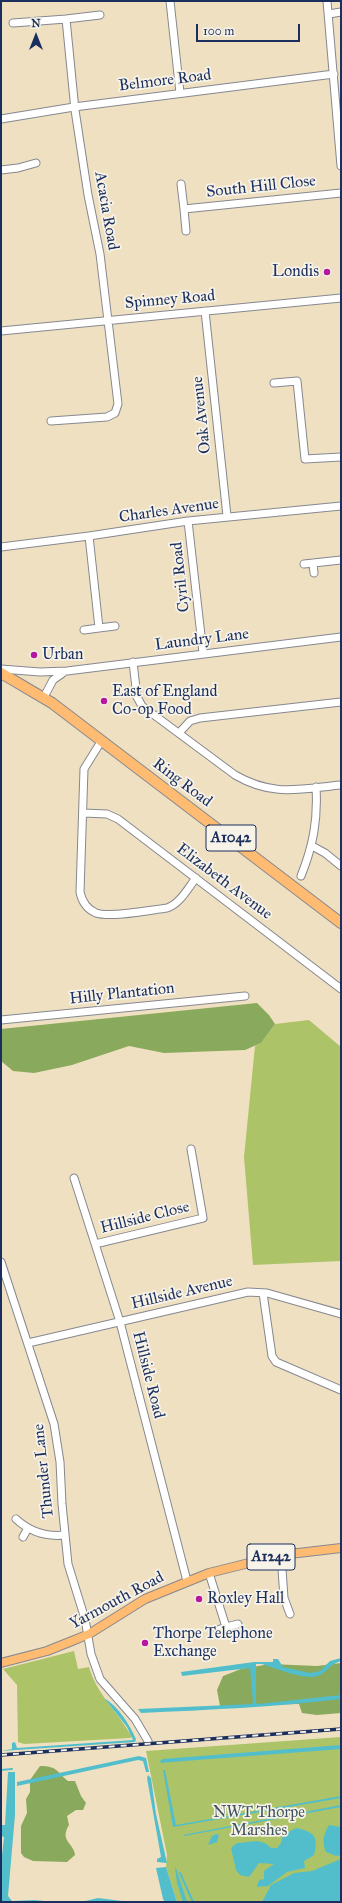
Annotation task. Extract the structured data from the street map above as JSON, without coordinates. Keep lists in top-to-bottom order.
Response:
{
  "streets": {
    "highway": ["Ring Road", "A1042"],
    "main road": ["A1242", "Yarmouth Road"],
    "street": [
      "Belmore Road",
      "South Hill Close",
      "Acacia Road",
      "Spinney Road",
      "Oak Avenue",
      "Charles Avenue",
      "Cyril Road",
      "Laundry Lane",
      "Elizabeth Avenue",
      "Hilly Plantation",
      "Hillside Close",
      "Hillside Avenue",
      "Hillside Road",
      "Thunder Lane"
    ]
  },
  "crossings": [
    ["Belmore Road", "Acacia Road"],
    ["Acacia Road", "Spinney Road"],
    ["Spinney Road", "Oak Avenue"],
    ["Oak Avenue", "Charles Avenue"],
    ["Charles Avenue", "Cyril Road"],
    ["Cyril Road", "Laundry Lane"],
    ["Laundry Lane", "Ring Road"],
    ["Hillside Close", "Hillside Road"],
    ["Hillside Avenue", "Hillside Road"],
    ["Hillside Avenue", "Thunder Lane"],
    ["Hillside Road", "Yarmouth Road"],
    ["Thunder Lane", "Yarmouth Road"]
  ],
  "parks": ["NWT Thorpe Marshes"],
  "places": [
    "Londis",
    "Urban",
    "East of England Co-op Food",
    "Roxley Hall",
    "Thorpe Telephone Exchange"
  ],
  "scale_bar": "100 m",
  "north": "top"
}
